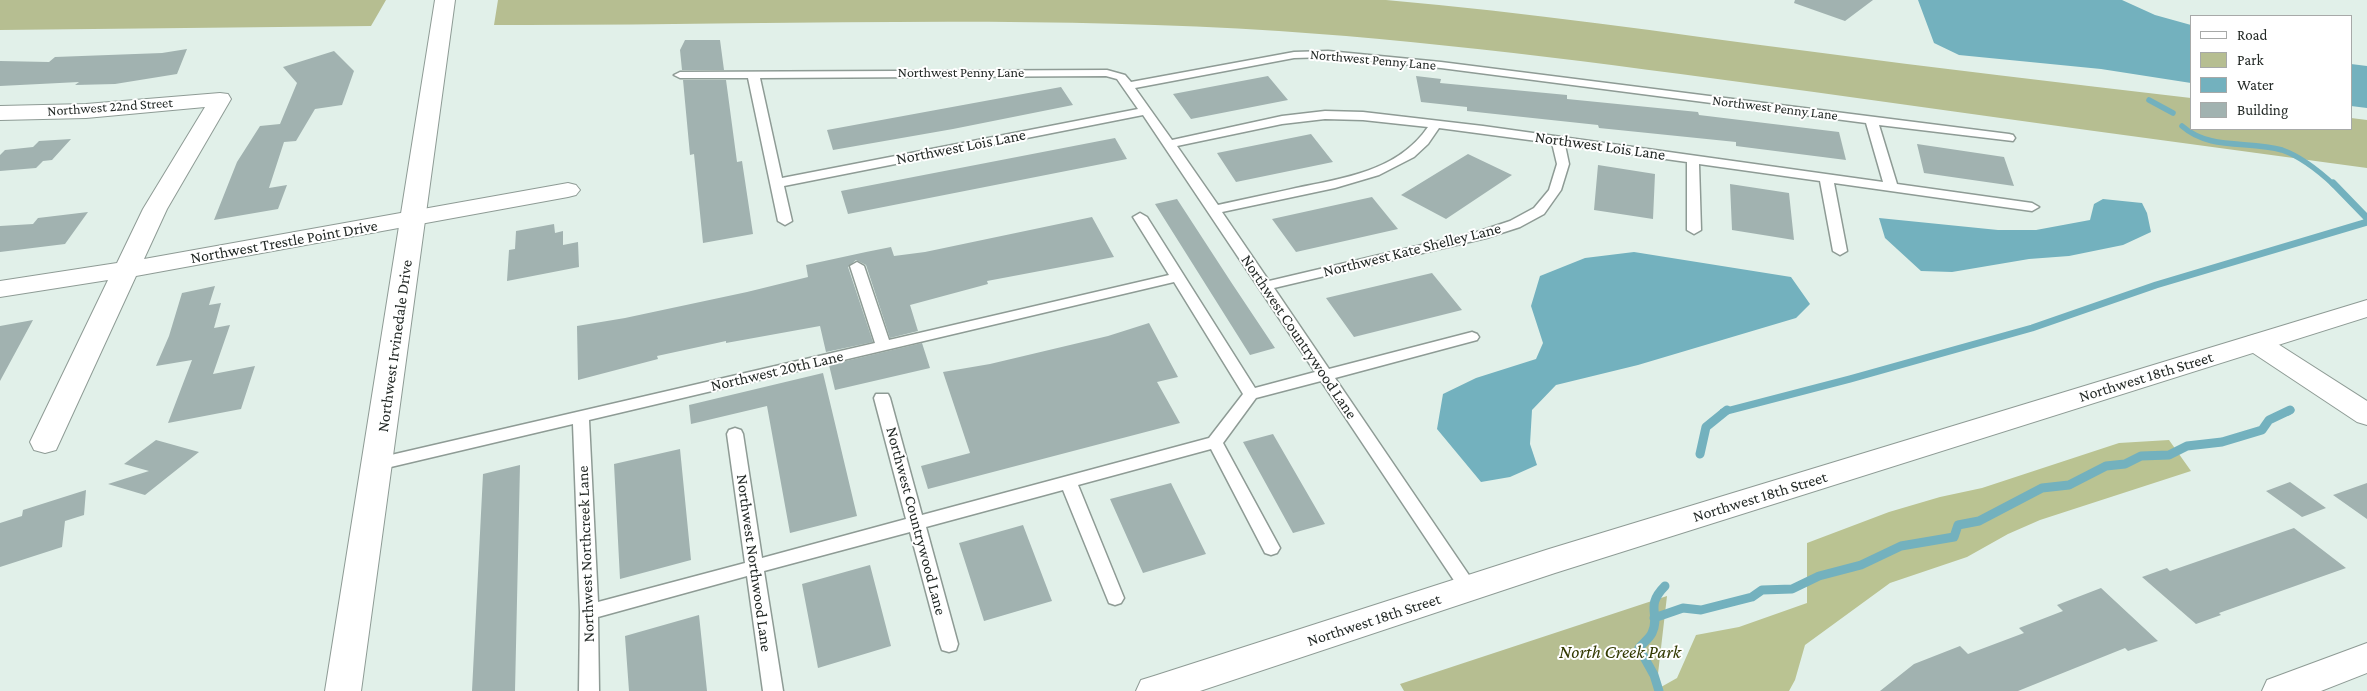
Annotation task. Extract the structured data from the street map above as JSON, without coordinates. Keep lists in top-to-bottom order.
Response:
{
  "streets": {
    "main road": [
      "Northwest 22nd Street",
      "Northwest Trestle Point Drive",
      "Northwest Irvinedale Drive",
      "Northwest 18th Street"
    ],
    "lane": [
      "Northwest Penny Lane",
      "Northwest Lois Lane",
      "Northwest Kate Shelley Lane",
      "Northwest Countrywood Lane",
      "Northwest 20th Lane",
      "Northwest Northcreek Lane",
      "Northwest Northwood Lane"
    ]
  },
  "crossings": [
    ["Northwest Penny Lane", "Northwest Countrywood Lane"],
    ["Northwest 22nd Street", "Northwest Trestle Point Drive"],
    ["Northwest Lois Lane", "Northwest Kate Shelley Lane"],
    ["Northwest Lois Lane", "Northwest Countrywood Lane"],
    ["Northwest Trestle Point Drive", "Northwest Irvinedale Drive"],
    ["Northwest Kate Shelley Lane", "Northwest Countrywood Lane"],
    ["Northwest Countrywood Lane", "Northwest 18th Street"],
    ["Northwest Irvinedale Drive", "Northwest 20th Lane"],
    ["Northwest 20th Lane", "Northwest Northcreek Lane"]
  ],
  "parks": ["North Creek Park"],
  "legend": [
    "Road",
    "Park",
    "Water",
    "Building"
  ]
}
